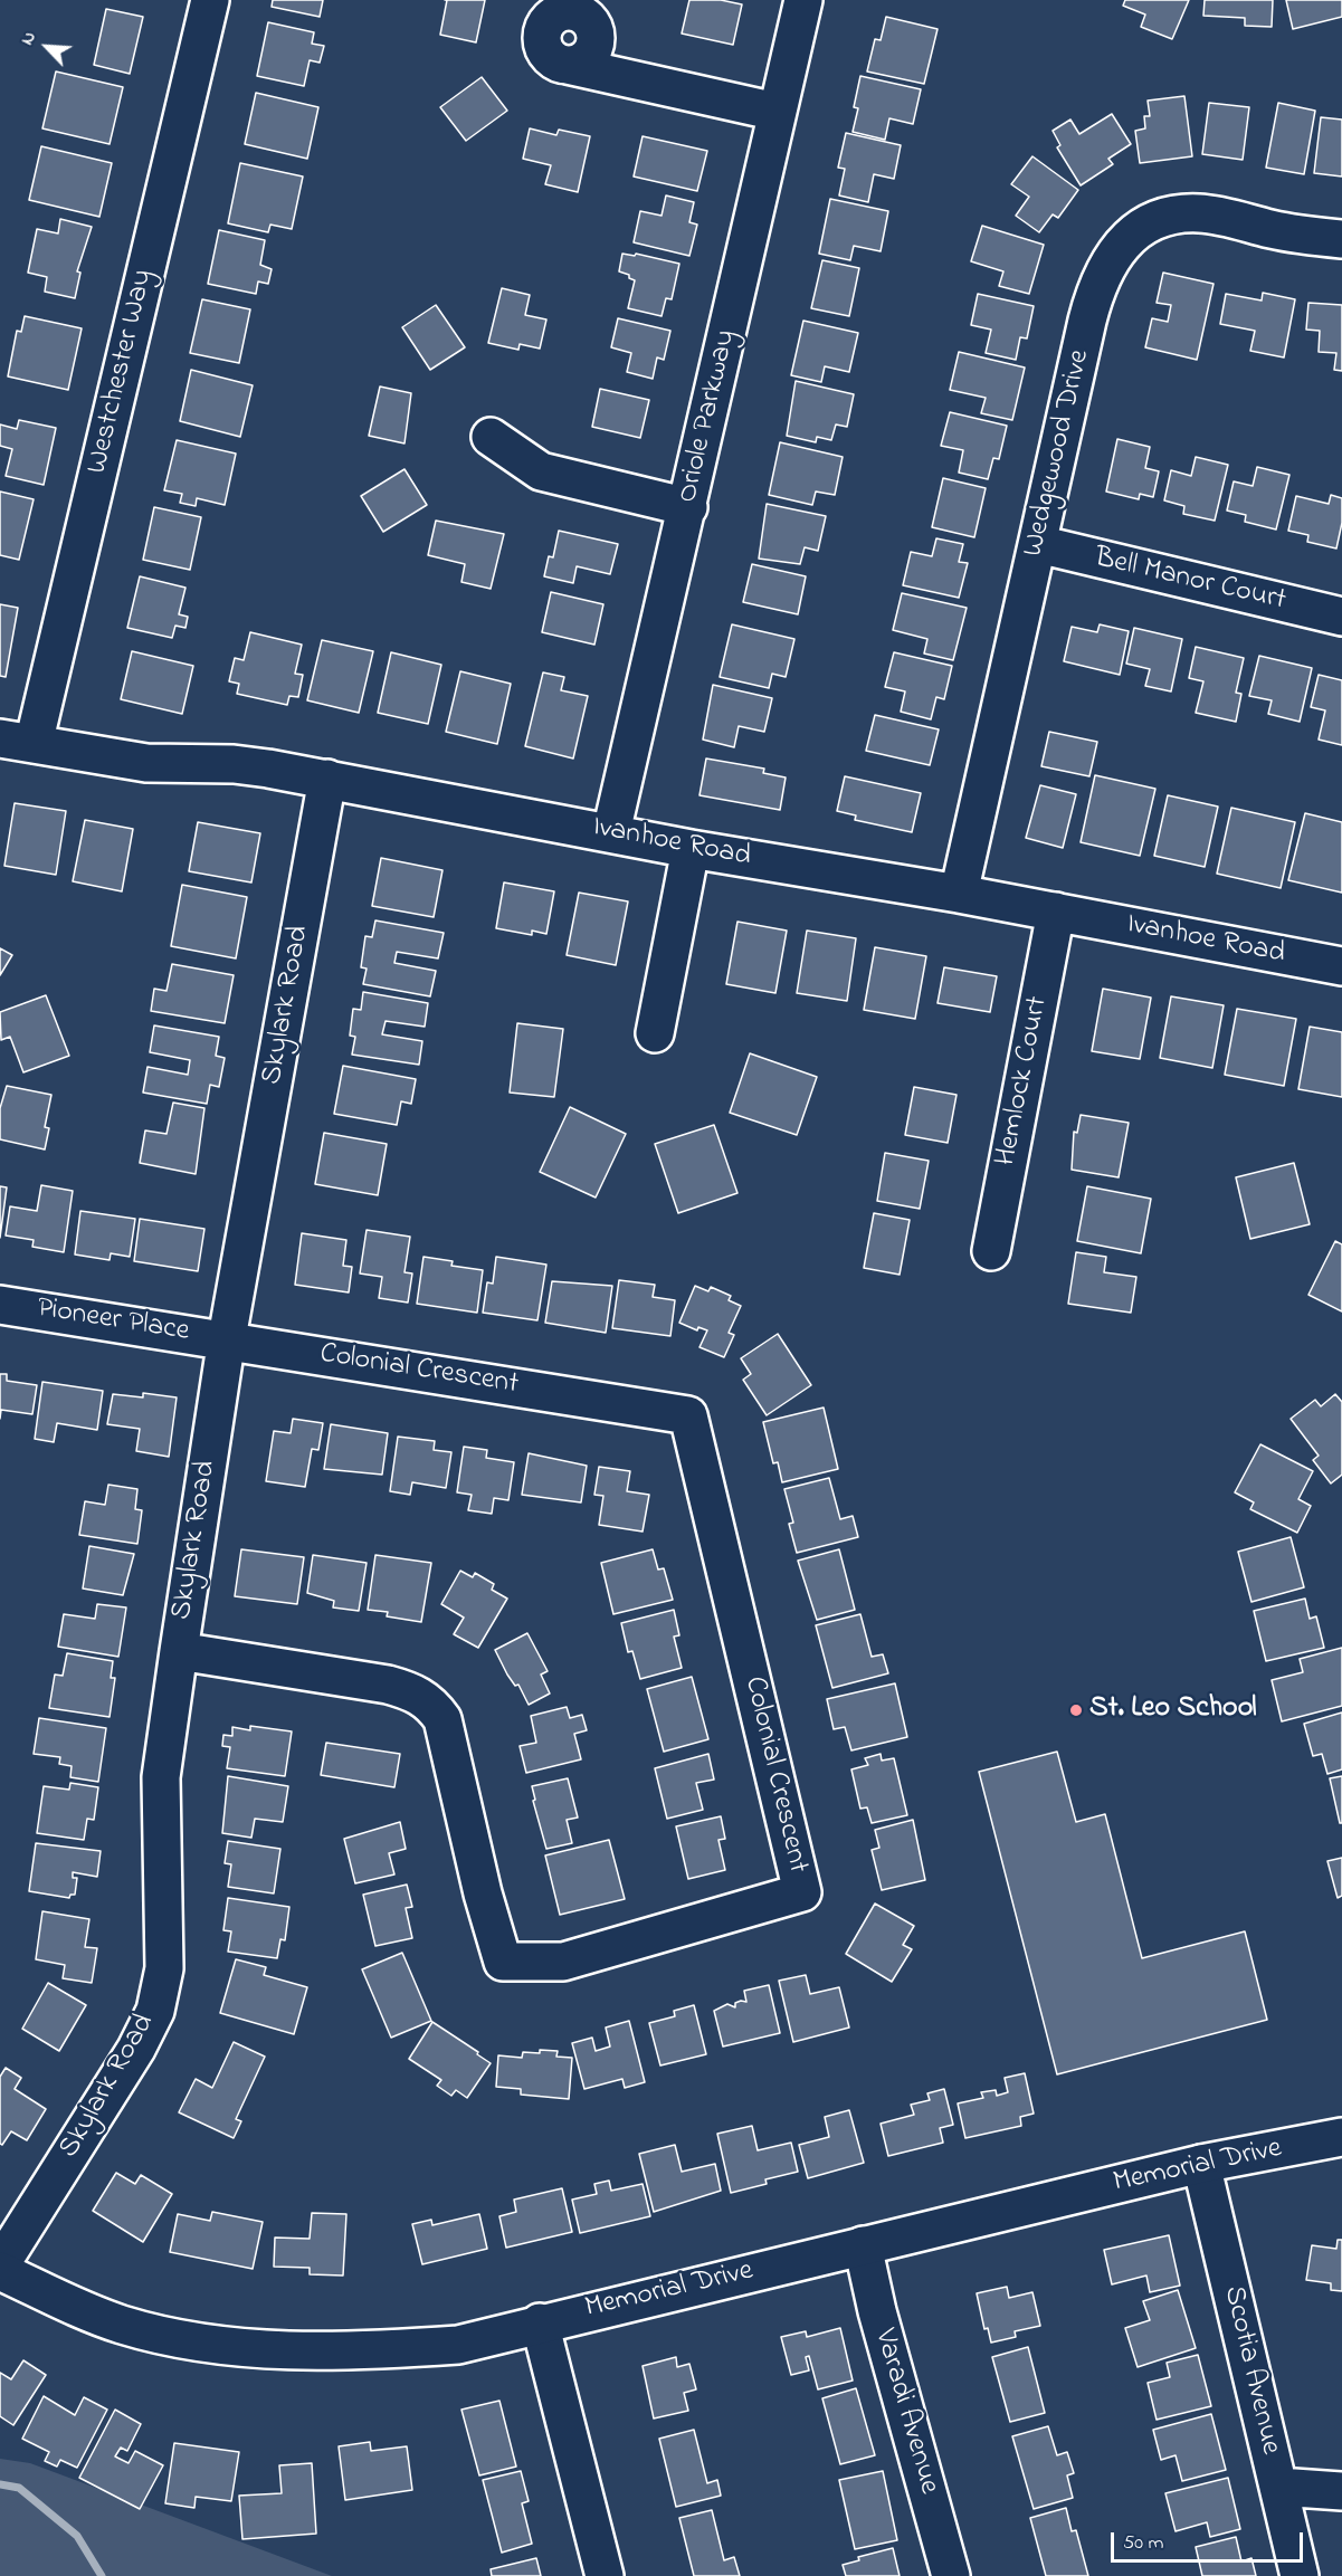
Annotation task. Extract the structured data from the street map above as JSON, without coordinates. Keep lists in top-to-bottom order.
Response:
{
  "streets": {
    "street": [
      "Westchester Way",
      "Oriole Parkway",
      "Wedgewood Drive",
      "Bell Manor Court",
      "Ivanhoe Road",
      "Skylark Road",
      "Hemlock Court",
      "Pioneer Place",
      "Colonial Crescent",
      "Memorial Drive",
      "Scotia Avenue",
      "Varadi Avenue"
    ]
  },
  "crossings": [
    ["Westchester Way", "Ivanhoe Road"],
    ["Oriole Parkway", "Ivanhoe Road"],
    ["Wedgewood Drive", "Bell Manor Court"],
    ["Wedgewood Drive", "Ivanhoe Road"],
    ["Ivanhoe Road", "Skylark Road"],
    ["Ivanhoe Road", "Hemlock Court"],
    ["Skylark Road", "Pioneer Place"],
    ["Skylark Road", "Colonial Crescent"],
    ["Skylark Road", "Memorial Drive"],
    ["Pioneer Place", "Colonial Crescent"],
    ["Memorial Drive", "Scotia Avenue"],
    ["Memorial Drive", "Varadi Avenue"]
  ],
  "places": ["St. Leo School"],
  "scale_bar": "50 m",
  "north": "top left"
}
